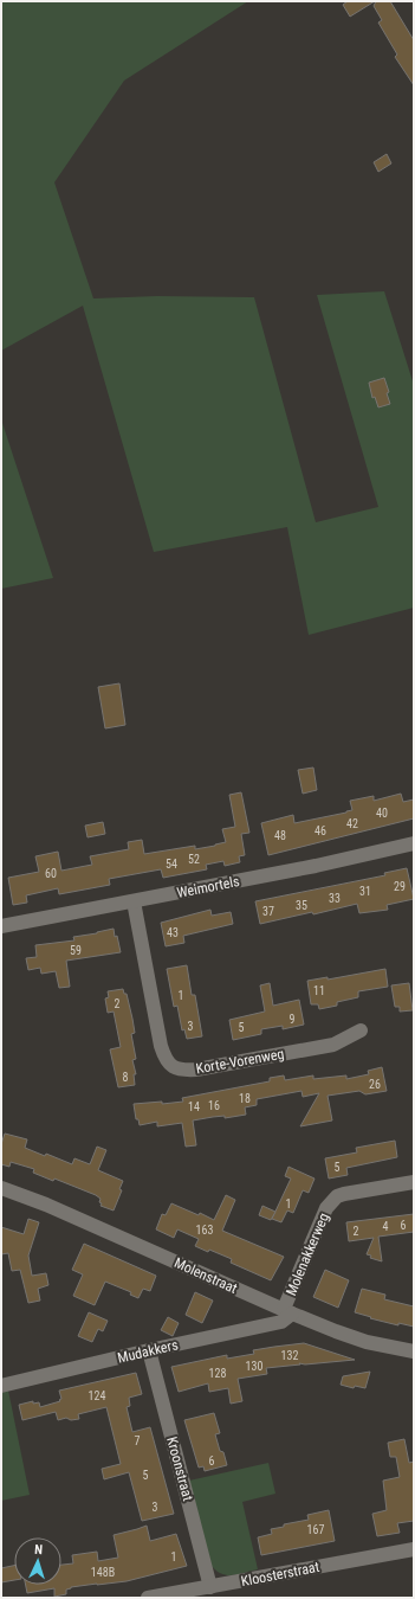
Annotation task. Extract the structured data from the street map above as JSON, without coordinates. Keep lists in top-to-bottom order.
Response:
{
  "streets": {
    "street": [
      "Weimortels",
      "Korte-Vorenweg",
      "Molenakkerweg",
      "Molenstraat",
      "Mudakkers",
      "Kroonstraat",
      "Kloosterstraat"
    ]
  },
  "crossings": [
    ["Weimortels", "Korte-Vorenweg"],
    ["Molenakkerweg", "Molenstraat"],
    ["Molenakkerweg", "Mudakkers"],
    ["Molenstraat", "Mudakkers"],
    ["Mudakkers", "Kroonstraat"],
    ["Kroonstraat", "Kloosterstraat"]
  ],
  "house_numbers": [
    "40",
    "42",
    "46",
    "48",
    "52",
    "54",
    "60",
    "29",
    "31",
    "33",
    "35",
    "37",
    "43",
    "59",
    "11",
    "1",
    "2",
    "9",
    "3",
    "5",
    "8",
    "26",
    "18",
    "16",
    "14",
    "5",
    "1",
    "6",
    "4",
    "163",
    "2",
    "132",
    "130",
    "128",
    "124",
    "7",
    "6",
    "5",
    "3",
    "167",
    "1",
    "148B"
  ],
  "north": "top"
}
